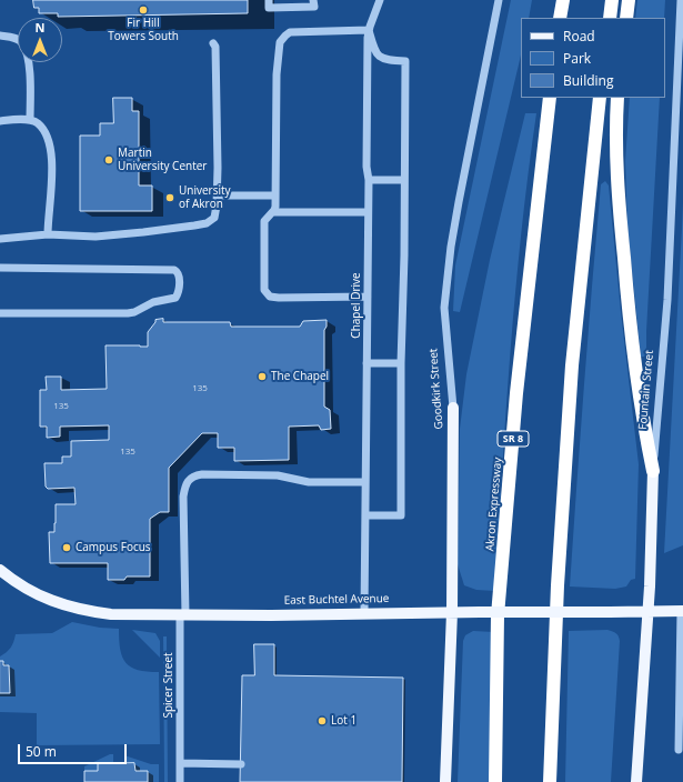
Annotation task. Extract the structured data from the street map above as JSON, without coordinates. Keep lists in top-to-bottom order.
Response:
{
  "streets": {
    "highway": ["SR 8", "Akron Expressway"],
    "main road": ["Goodkirk Street", "Fountain Street", "East Buchtel Avenue"],
    "street": ["Chapel Drive", "Spicer Street"]
  },
  "crossings": [
    ["Chapel Drive", "East Buchtel Avenue"],
    ["Chapel Drive", "Spicer Street"],
    ["Goodkirk Street", "East Buchtel Avenue"],
    ["Fountain Street", "East Buchtel Avenue"],
    ["East Buchtel Avenue", "Spicer Street"]
  ],
  "places": [
    "Fir Hill Towers South",
    "Martin University Center",
    "University of Akron",
    "The Chapel",
    "Campus Focus",
    "Lot 1"
  ],
  "house_numbers": ["135", "135", "135"],
  "legend": ["Road", "Park", "Building"],
  "scale_bar": "50 m",
  "north": "top"
}
